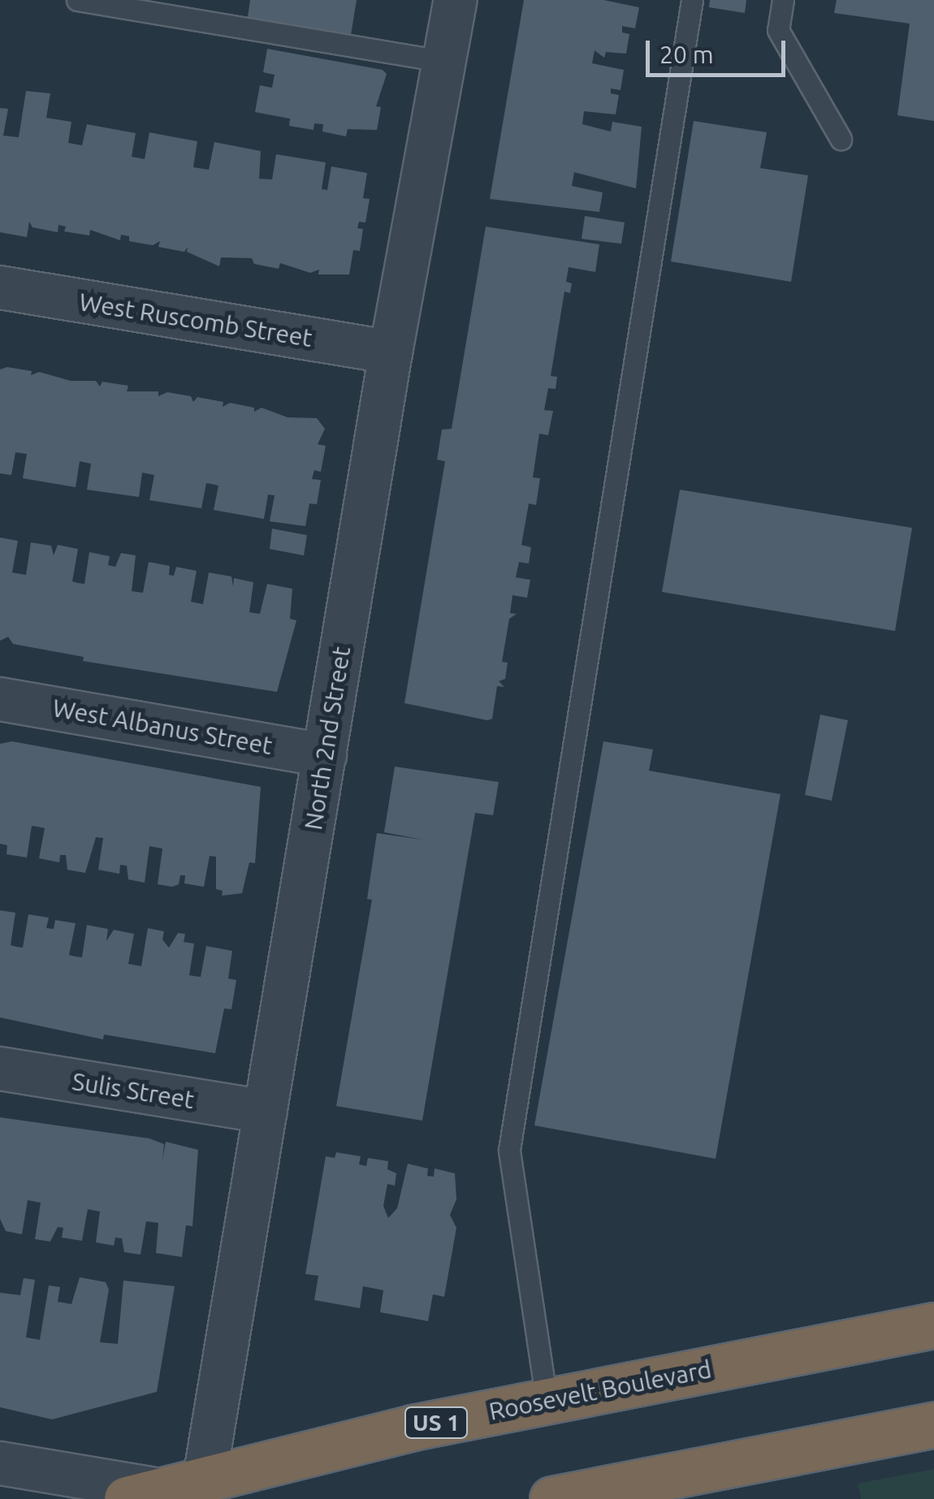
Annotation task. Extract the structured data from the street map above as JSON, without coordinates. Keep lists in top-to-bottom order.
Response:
{
  "streets": {
    "highway": ["Roosevelt Boulevard", "US 1"],
    "street": [
      "West Ruscomb Street",
      "West Albanus Street",
      "North 2nd Street",
      "Sulis Street"
    ]
  },
  "crossings": [
    ["West Ruscomb Street", "North 2nd Street"],
    ["West Albanus Street", "North 2nd Street"],
    ["North 2nd Street", "Sulis Street"],
    ["North 2nd Street", "Roosevelt Boulevard"]
  ],
  "scale_bar": "20 m"
}
